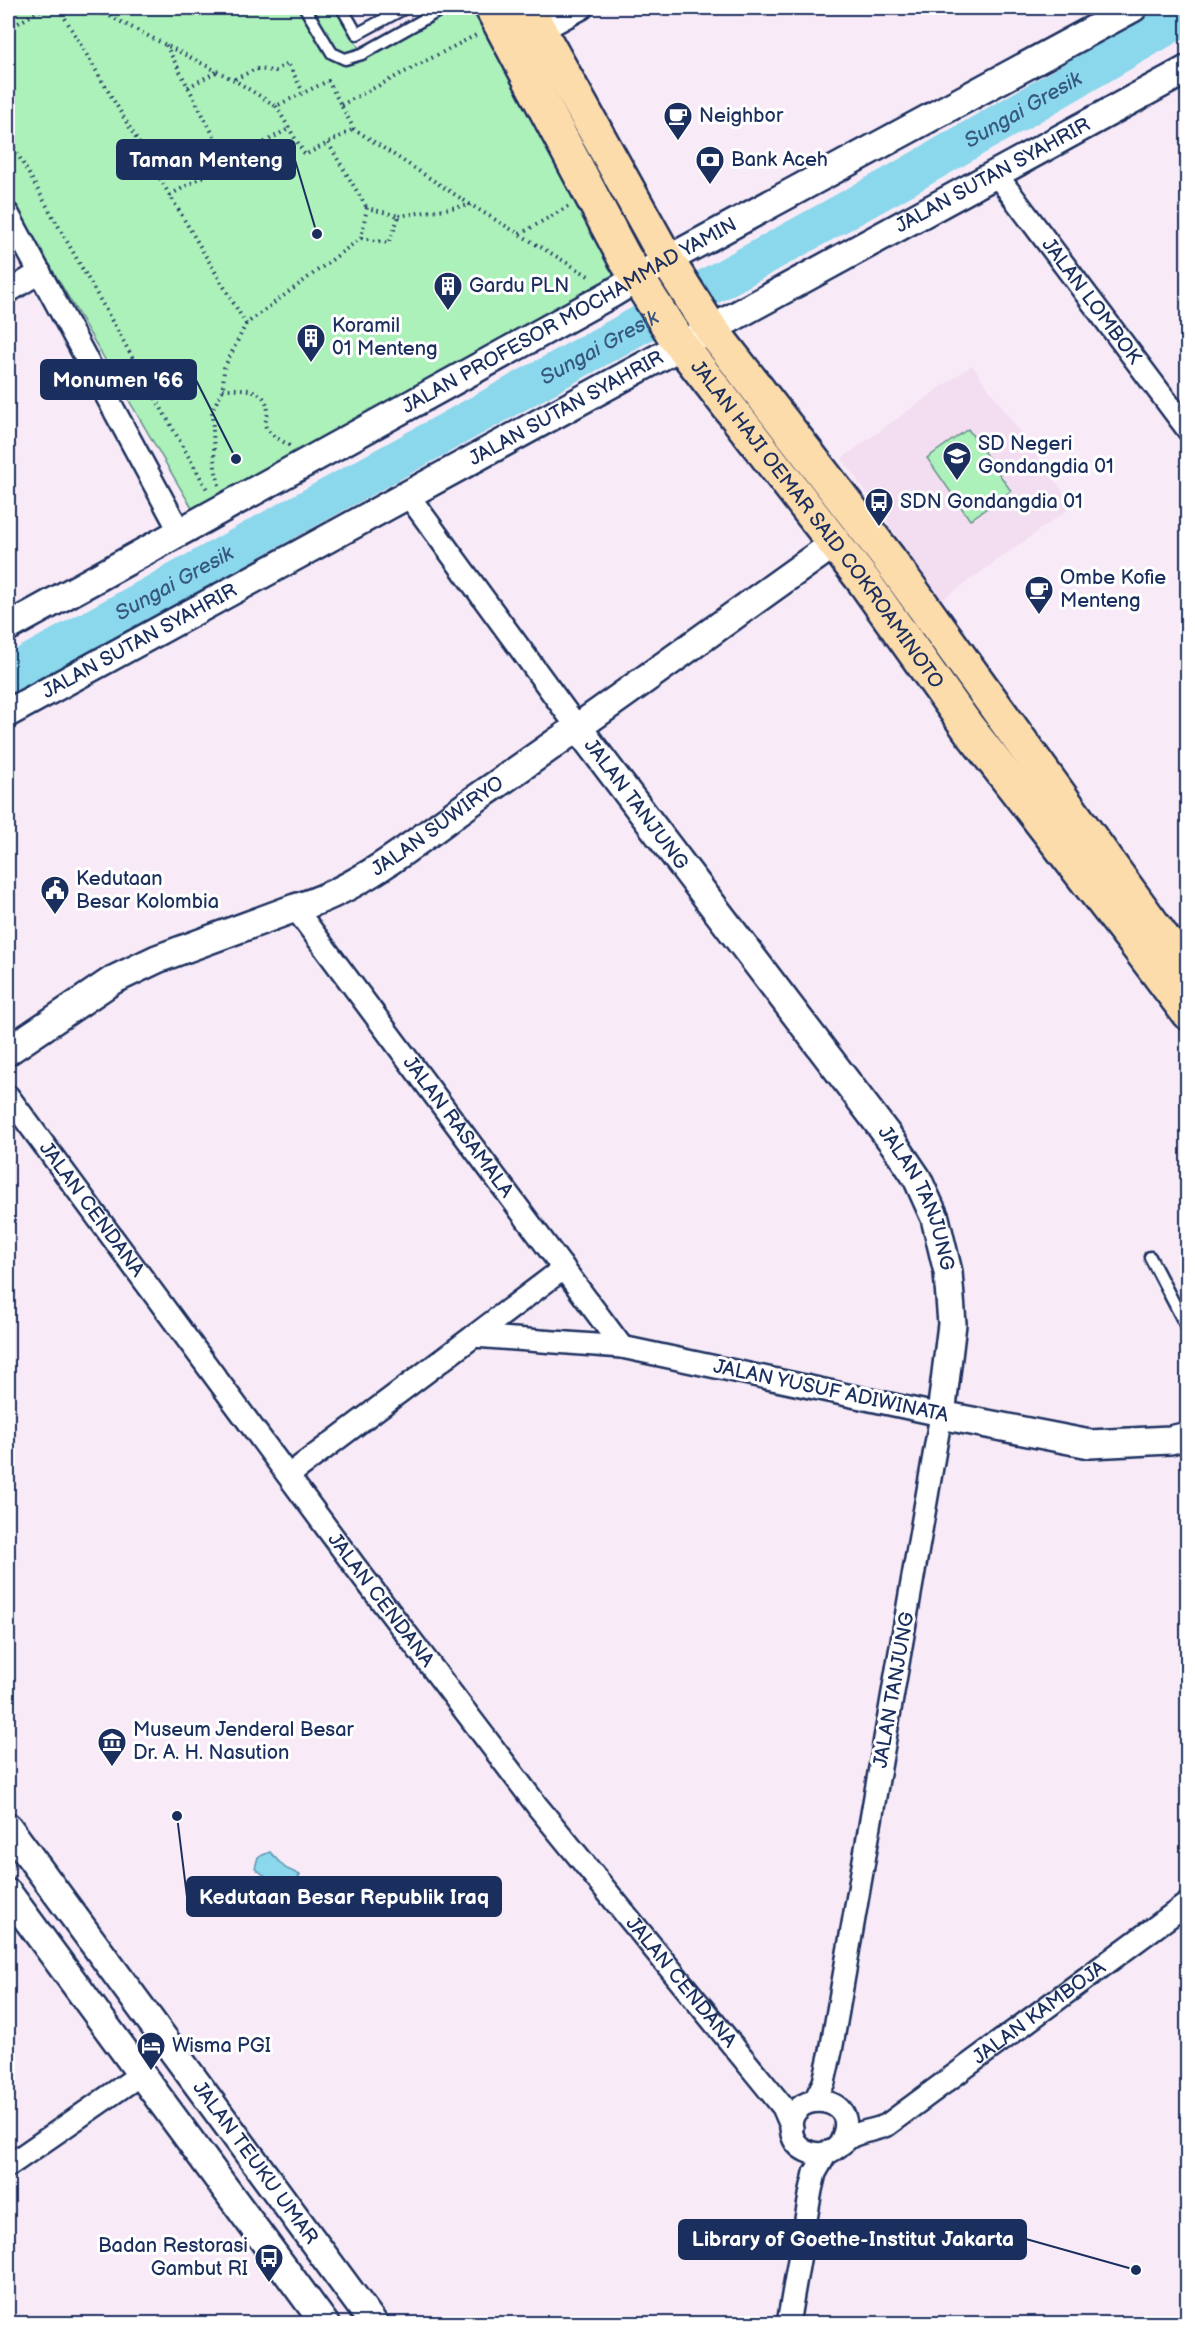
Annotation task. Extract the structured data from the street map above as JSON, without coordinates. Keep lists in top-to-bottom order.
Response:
{
  "streets": {
    "main road": ["JALAN HAJI OEMAR SAID COKROAMINOTO"],
    "street": [
      "JALAN SUTAN SYAHRIR",
      "JALAN LOMBOK",
      "JALAN PROFESOR MOCHAMMAD YAMIN",
      "JALAN TANJUNG",
      "JALAN SUWIRYO",
      "JALAN RASAMALA",
      "JALAN CENDANA",
      "JALAN YUSUF ADIWINATA",
      "JALAN KAMBOJA",
      "JALAN TEUKU UMAR"
    ]
  },
  "crossings": [
    ["JALAN SUTAN SYAHRIR", "JALAN LOMBOK"],
    ["JALAN SUTAN SYAHRIR", "JALAN HAJI OEMAR SAID COKROAMINOTO"],
    ["JALAN SUTAN SYAHRIR", "JALAN TANJUNG"],
    ["JALAN PROFESOR MOCHAMMAD YAMIN", "JALAN HAJI OEMAR SAID COKROAMINOTO"],
    ["JALAN HAJI OEMAR SAID COKROAMINOTO", "JALAN SUWIRYO"],
    ["JALAN TANJUNG", "JALAN SUWIRYO"],
    ["JALAN TANJUNG", "JALAN CENDANA"],
    ["JALAN TANJUNG", "JALAN YUSUF ADIWINATA"],
    ["JALAN TANJUNG", "JALAN KAMBOJA"],
    ["JALAN SUWIRYO", "JALAN RASAMALA"],
    ["JALAN RASAMALA", "JALAN YUSUF ADIWINATA"],
    ["JALAN CENDANA", "JALAN KAMBOJA"]
  ],
  "water": ["Sungai Gresik"],
  "places": {
    "cafe": ["Neighbor", "Ombe Kofie Menteng"],
    "bank": ["Bank Aceh"],
    "other": [
      "Taman Menteng",
      "Monumen '66",
      "Kedutaan Besar Republik Iraq",
      "Library of Goethe-Institut Jakarta"
    ],
    "building": ["Gardu PLN", "Koramil 01 Menteng"],
    "school or university": ["SD Negeri Gondangdia 01"],
    "bus stop": ["SDN Gondangdia 01", "Badan Restorasi Gambut RI"],
    "public building": ["Kedutaan Besar Kolombia"],
    "museum": ["Museum Jenderal Besar Dr. A. H. Nasution"],
    "hotel": ["Wisma PGI"]
  }
}
